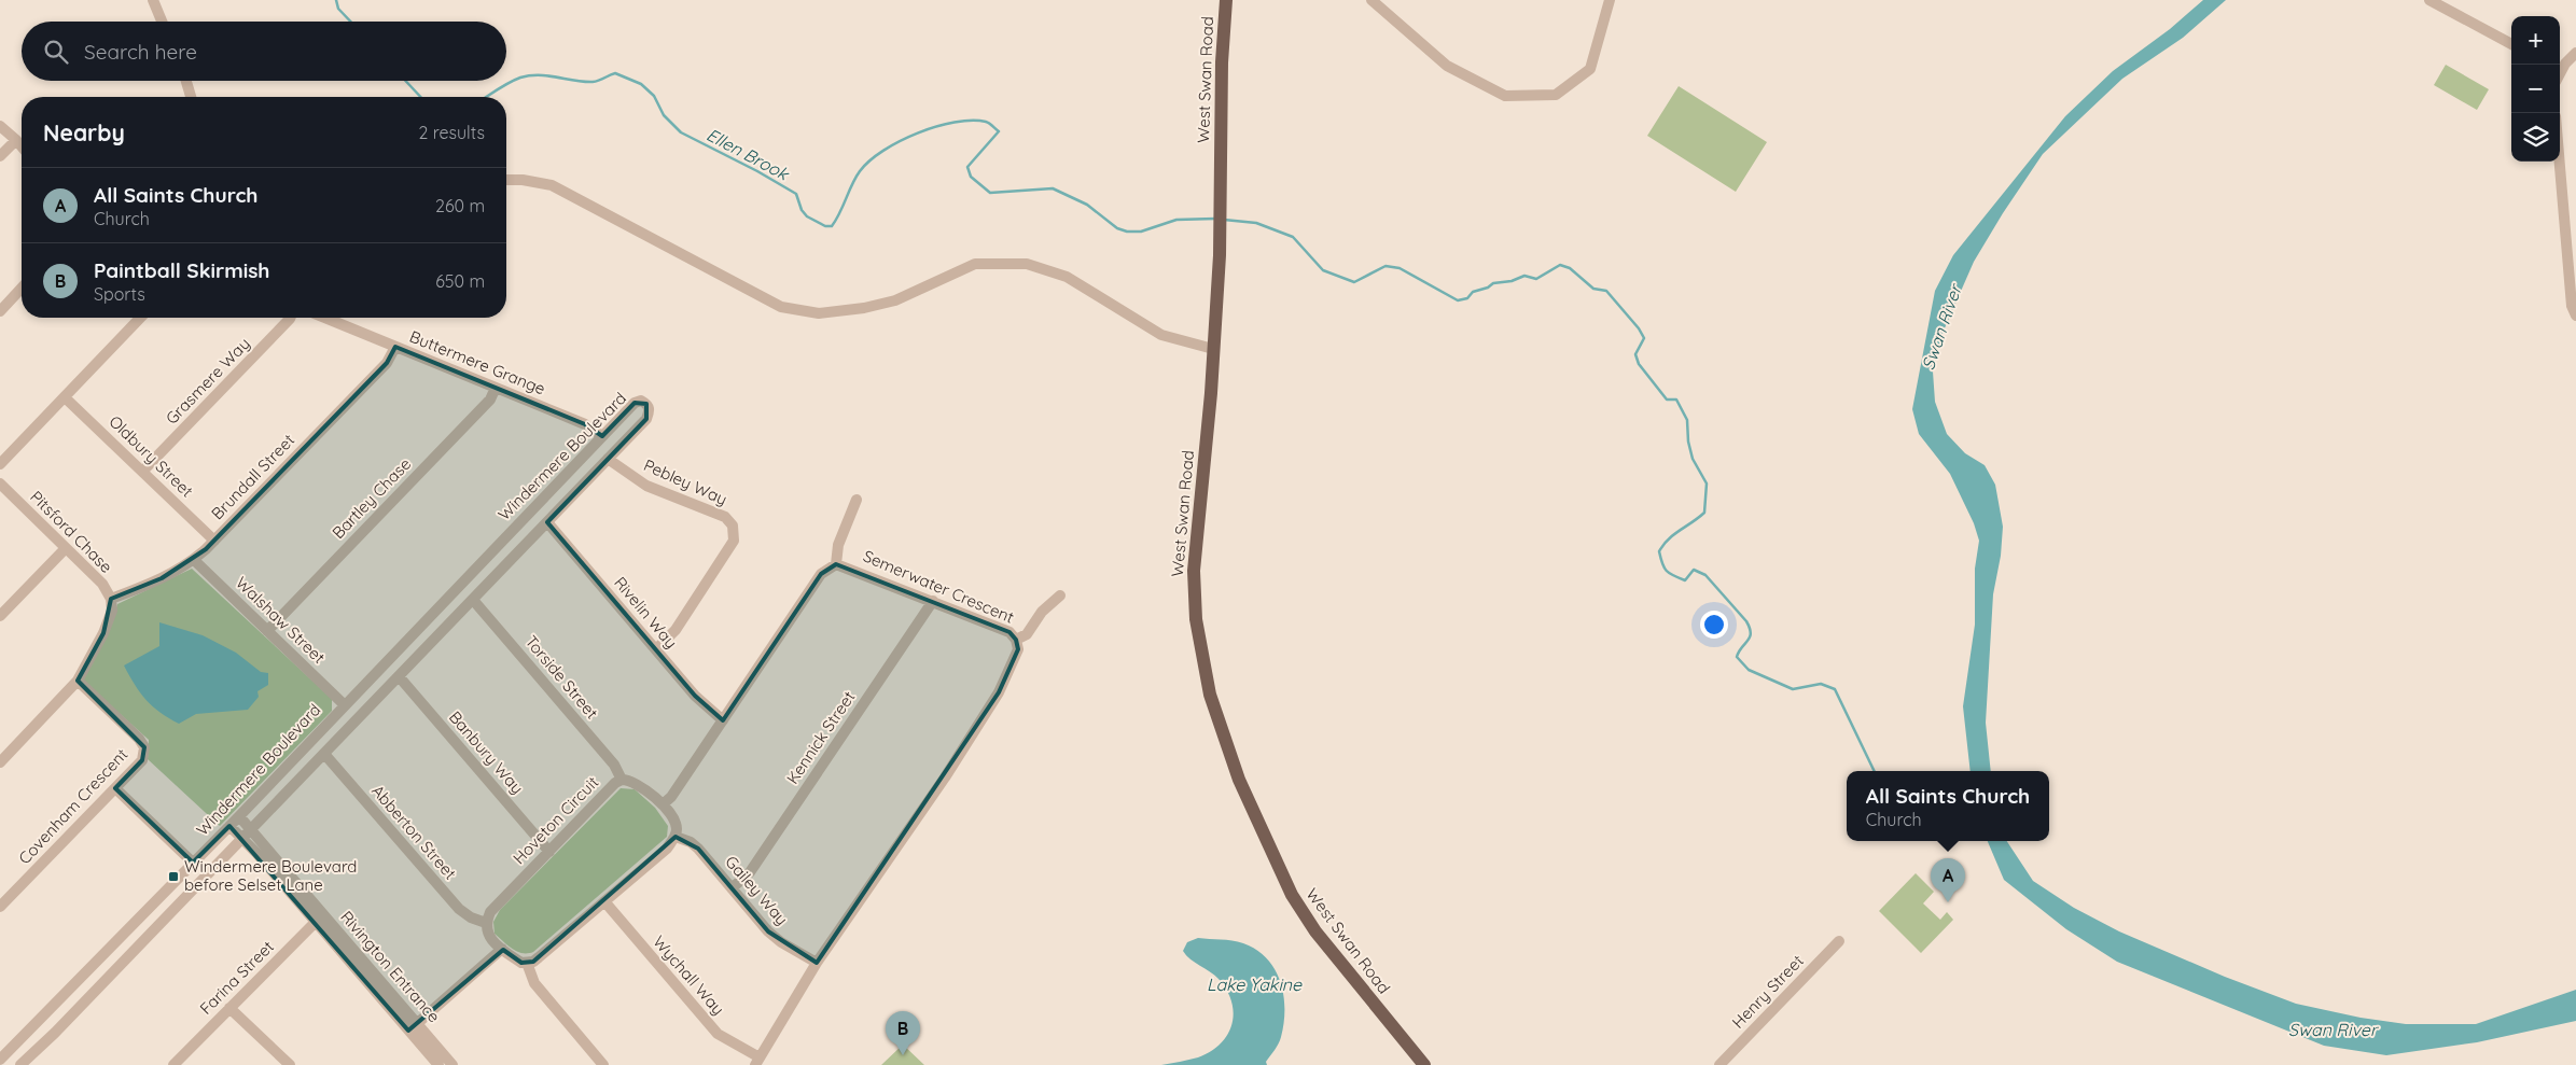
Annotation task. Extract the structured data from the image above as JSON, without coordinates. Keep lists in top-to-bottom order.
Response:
{
  "streets": {
    "main road": ["West Swan Road"],
    "street": [
      "Buttermere Grange",
      "Grasmere Way",
      "Oldbury Street",
      "Windermere Boulevard",
      "Brundall Street",
      "Pebley Way",
      "Bartley Chase",
      "Pitsford Chase",
      "Semerwater Crescent",
      "Rivelin Way",
      "Walshaw Street",
      "Torside Street",
      "Kennick Street",
      "Banbury Way",
      "Covenham Crescent",
      "Hoveton Circuit",
      "Abberton Street",
      "Gailey Way",
      "Rivington Entrance",
      "Wychall Way",
      "Farina Street",
      "Henry Street"
    ]
  },
  "crossings": [
    ["Buttermere Grange", "Windermere Boulevard"],
    ["Buttermere Grange", "Brundall Street"],
    ["Buttermere Grange", "Bartley Chase"],
    ["Grasmere Way", "Oldbury Street"],
    ["Oldbury Street", "Brundall Street"],
    ["Windermere Boulevard", "Pebley Way"],
    ["Windermere Boulevard", "Rivelin Way"],
    ["Windermere Boulevard", "Walshaw Street"],
    ["Windermere Boulevard", "Torside Street"],
    ["Windermere Boulevard", "Banbury Way"],
    ["Windermere Boulevard", "Abberton Street"],
    ["Windermere Boulevard", "Rivington Entrance"],
    ["Brundall Street", "Pitsford Chase"],
    ["Brundall Street", "Walshaw Street"],
    ["Pebley Way", "Rivelin Way"],
    ["Bartley Chase", "Walshaw Street"],
    ["Pitsford Chase", "Covenham Crescent"],
    ["Semerwater Crescent", "Kennick Street"],
    ["Semerwater Crescent", "Gailey Way"],
    ["Semerwater Crescent", "Wychall Way"],
    ["Torside Street", "Hoveton Circuit"],
    ["Kennick Street", "Gailey Way"],
    ["Banbury Way", "Hoveton Circuit"],
    ["Hoveton Circuit", "Abberton Street"],
    ["Hoveton Circuit", "Gailey Way"],
    ["Rivington Entrance", "Farina Street"]
  ],
  "water": ["Ellen Brook", "Swan River", "Lake Yakine"],
  "places": {
    "transit": ["Windermere Boulevard before Selset Lane"]
  },
  "page": {
    "map_buttons": ["+", "−"],
    "search": "Search here",
    "heading": ["Nearby", "2 results"],
    "list": [
      {
        "mark": "A",
        "name": "All Saints Church",
        "note": "Church",
        "value": "260 m"
      },
      {
        "mark": "B",
        "name": "Paintball Skirmish",
        "note": "Sports",
        "value": "650 m"
      }
    ],
    "popup": ["All Saints Church", "Church"],
    "pins": ["A", "B"]
  }
}
